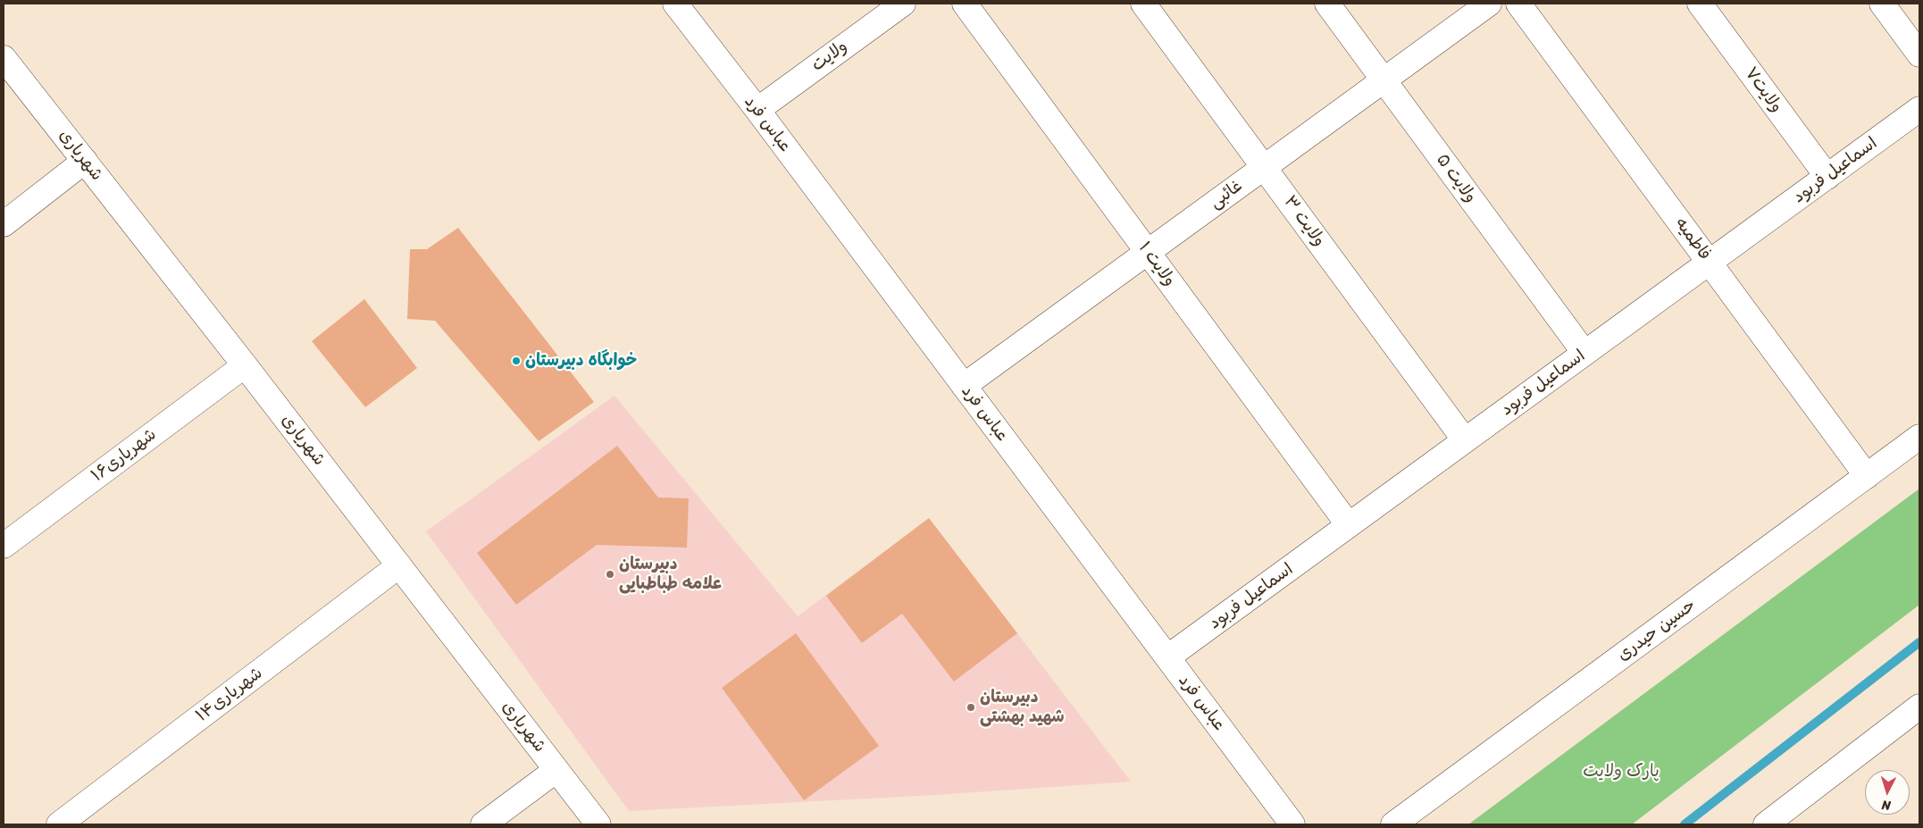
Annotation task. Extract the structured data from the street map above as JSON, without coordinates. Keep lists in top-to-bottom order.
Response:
{
  "streets": {
    "street": [
      "ولایت",
      "ولایت۷",
      "عباس فرد",
      "شهریاری",
      "اسماعیل فربود",
      "ولایت ۵",
      "غائبی",
      "ولایت ۳",
      "فاطمیه",
      "ولایت ۱",
      "شهریاری۱۶",
      "حسین حیدری",
      "شهریاری۱۴"
    ]
  },
  "crossings": [
    ["ولایت", "عباس فرد"],
    ["ولایت۷", "اسماعیل فربود"],
    ["عباس فرد", "اسماعیل فربود"],
    ["عباس فرد", "غائبی"],
    ["شهریاری", "شهریاری۱۶"],
    ["شهریاری", "شهریاری۱۴"],
    ["اسماعیل فربود", "ولایت ۵"],
    ["اسماعیل فربود", "ولایت ۳"],
    ["اسماعیل فربود", "فاطمیه"],
    ["اسماعیل فربود", "ولایت ۱"],
    ["ولایت ۵", "غائبی"],
    ["غائبی", "ولایت ۳"],
    ["غائبی", "ولایت ۱"],
    ["فاطمیه", "حسین حیدری"]
  ],
  "parks": ["پارک ولایت"],
  "places": ["خوابگاه دبیرستان", "دبیرستان علامه طباطبایی", "دبیرستان شهید بهشتی"],
  "north": "bottom"
}
